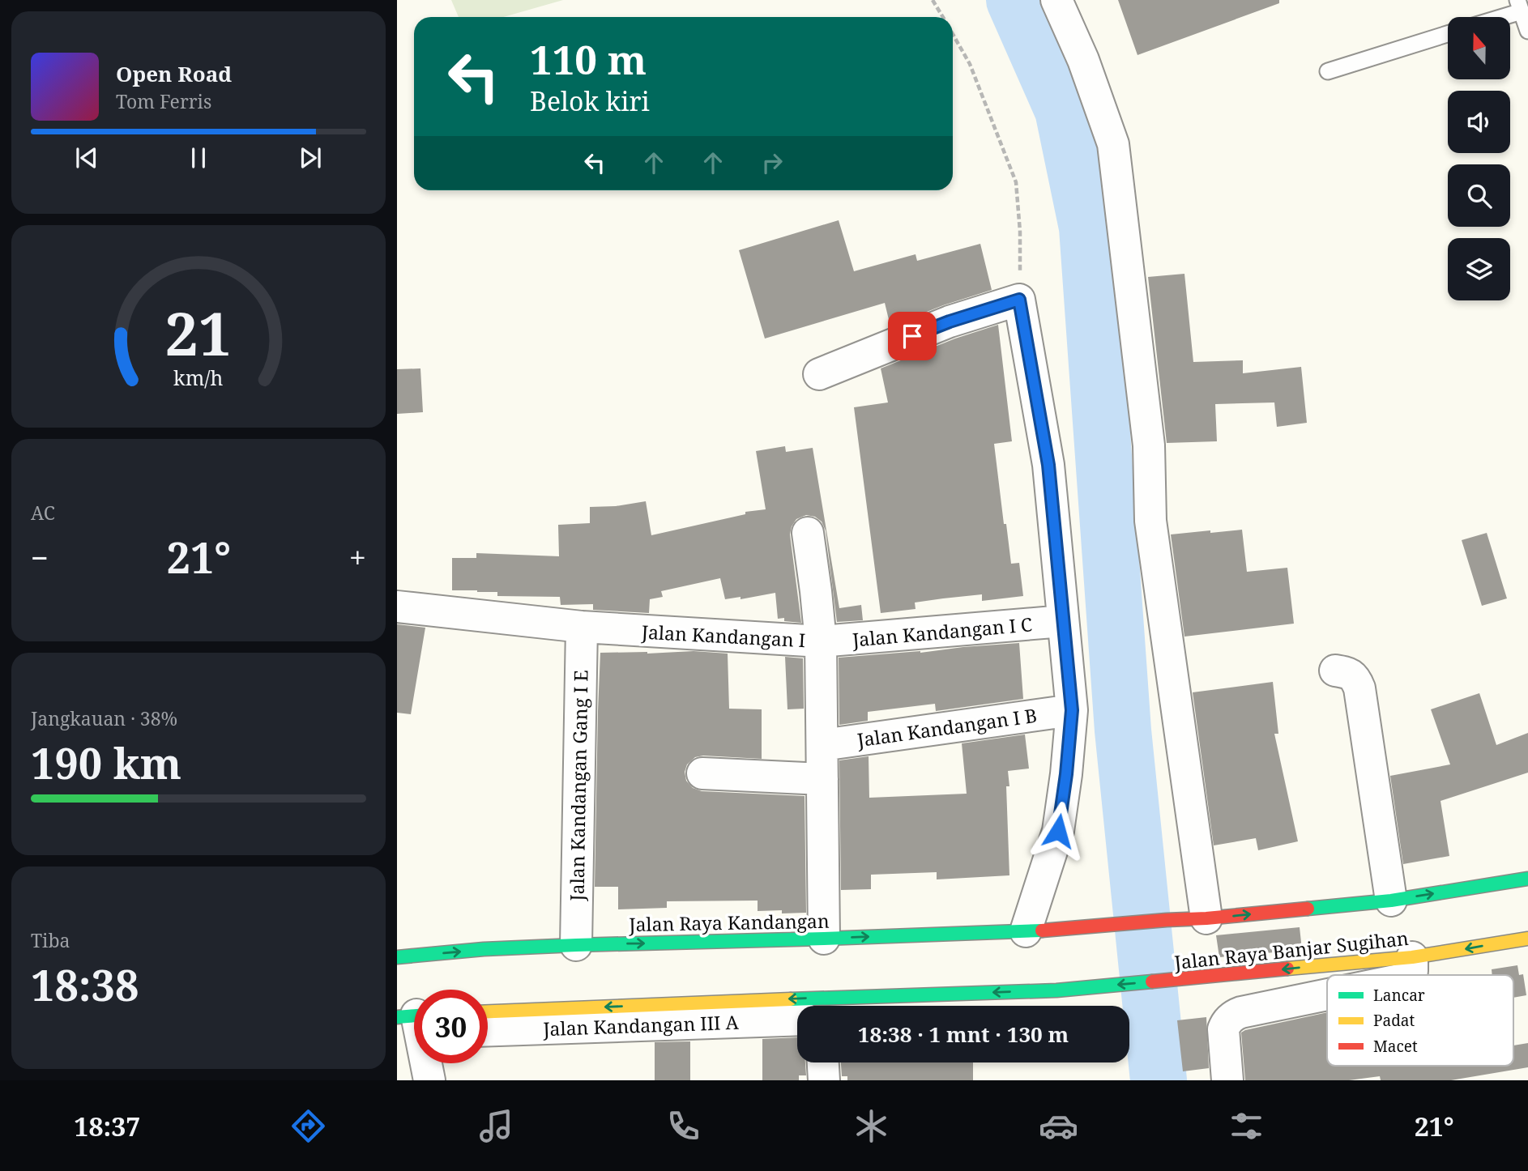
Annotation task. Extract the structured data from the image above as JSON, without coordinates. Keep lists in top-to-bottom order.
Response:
{
  "streets": {
    "main road": ["Jalan Raya Kandangan", "Jalan Raya Banjar Sugihan"],
    "street": [
      "Jalan Kandangan I C",
      "Jalan Kandangan I",
      "Jalan Kandangan I B",
      "Jalan Kandangan Gang I E",
      "Jalan Kandangan III A"
    ]
  },
  "crossings": [
    ["Jalan Kandangan I C", "Jalan Kandangan I"],
    ["Jalan Kandangan I", "Jalan Kandangan I B"],
    ["Jalan Kandangan I", "Jalan Kandangan Gang I E"],
    ["Jalan Kandangan I", "Jalan Raya Kandangan"],
    ["Jalan Kandangan Gang I E", "Jalan Raya Kandangan"]
  ],
  "legend": ["Lancar", "Padat", "Macet"],
  "north": "top",
  "page": {
    "turn": ["110 m", "Belok kiri"],
    "song": ["Open Road", "Tom Ferris"],
    "tile": [
      "AC",
      ["Jangkauan · 38%", "190 km"],
      ["Tiba", "18:38"]
    ],
    "heat": ["−", "21°", "+"],
    "limit": "30",
    "trip": "18:38 · 1 mnt · 130 m",
    "tabs": ["18:37", "21°"],
    "gauge": ["21", "km/h"]
  }
}
